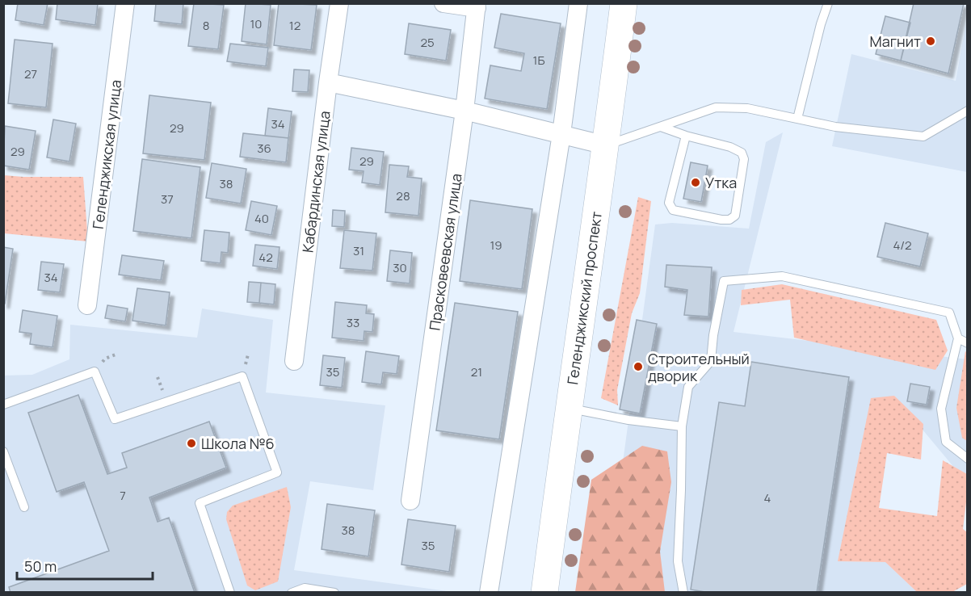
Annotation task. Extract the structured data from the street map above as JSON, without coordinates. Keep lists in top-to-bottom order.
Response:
{
  "streets": {
    "main road": ["Геленджикский проспект"],
    "street": ["Геленджикская улица", "Кабардинская улица", "Прасковеевская улица"]
  },
  "places": [
    "Магнит",
    "Утка",
    "Строительный дворик",
    "Школа №6"
  ],
  "house_numbers": [
    "10",
    "8",
    "12",
    "25",
    "1Б",
    "27",
    "34",
    "29",
    "36",
    "29",
    "29",
    "38",
    "28",
    "37",
    "40",
    "19",
    "4/2",
    "31",
    "42",
    "30",
    "34",
    "33",
    "35",
    "21",
    "7",
    "4",
    "38",
    "35"
  ],
  "scale_bar": "50 m"
}
